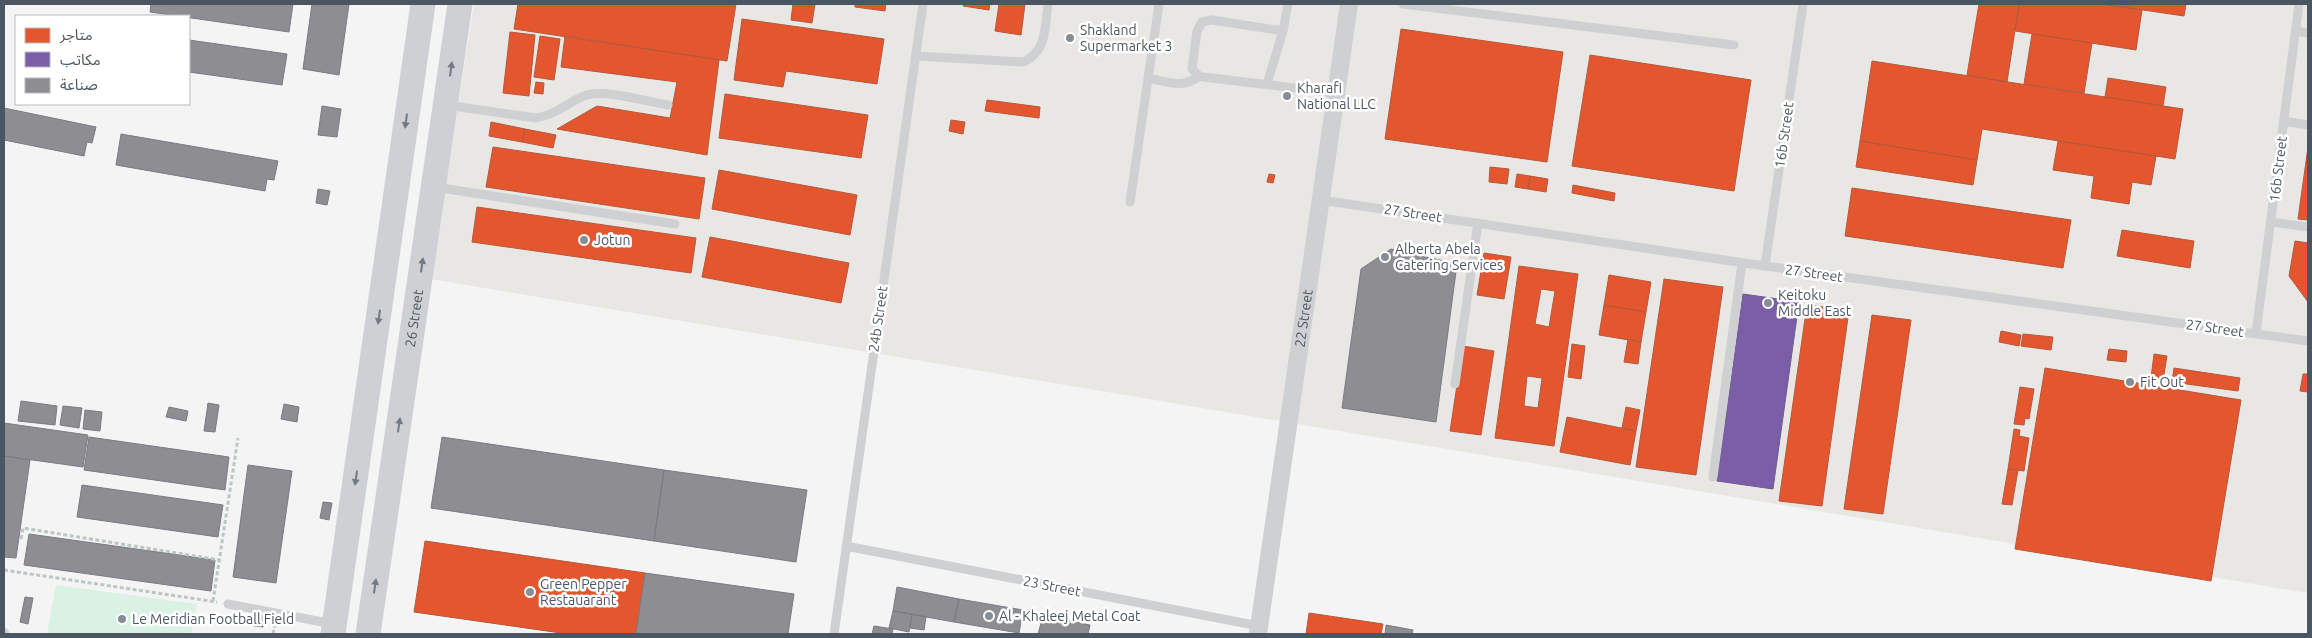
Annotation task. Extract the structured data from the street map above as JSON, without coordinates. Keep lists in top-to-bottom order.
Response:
{
  "streets": {
    "street": ["26 Street", "22 Street"],
    "lane": [
      "16b Street",
      "27 Street",
      "24b Street",
      "23 Street"
    ]
  },
  "crossings": [
    ["16b Street", "27 Street"],
    ["27 Street", "22 Street"],
    ["24b Street", "23 Street"],
    ["22 Street", "23 Street"]
  ],
  "places": [
    "Shakland Supermarket 3",
    "Kharafi National LLC",
    "Jotun",
    "Alberta Abela Catering Services",
    "Keitoku Middle East",
    "Fit Out",
    "Green Pepper Restauarant",
    "Al - Khaleej Metal Coat",
    "Le Meridian Football Field"
  ],
  "legend": ["متاجر", "مكاتب", "صناعة"]
}
